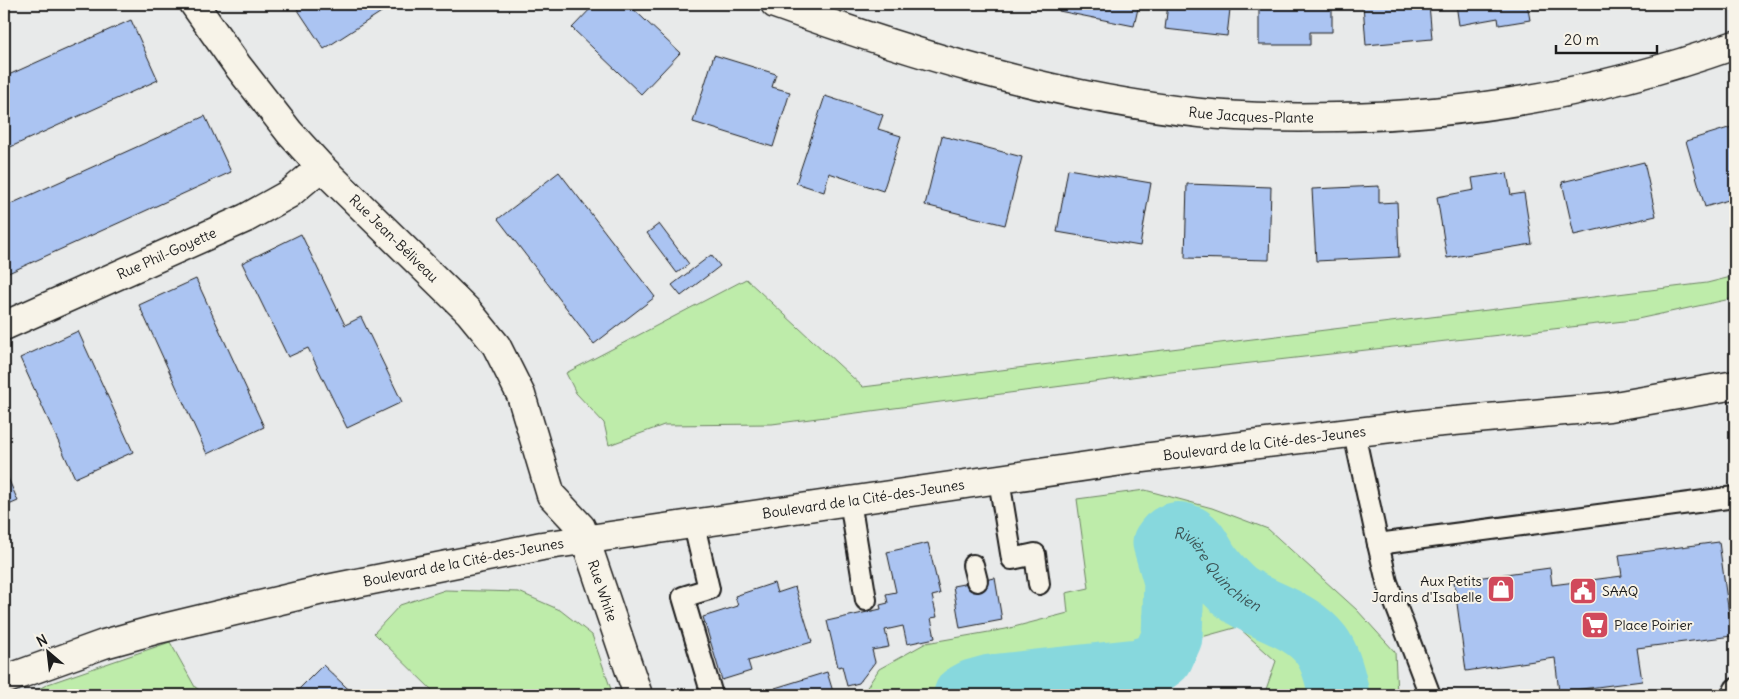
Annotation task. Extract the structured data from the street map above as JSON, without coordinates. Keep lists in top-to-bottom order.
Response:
{
  "streets": {
    "street": [
      "Rue Jacques-Plante",
      "Rue Jean-Béliveau",
      "Rue Phil-Goyette",
      "Boulevard de la Cité-des-Jeunes",
      "Rue White"
    ]
  },
  "crossings": [
    ["Rue Jean-Béliveau", "Rue Phil-Goyette"],
    ["Rue Jean-Béliveau", "Rue White"],
    ["Boulevard de la Cité-des-Jeunes", "Rue White"]
  ],
  "water": ["Rivière Quinchien"],
  "places": {
    "shop": ["Aux Petits Jardins d'Isabelle"],
    "public building": ["SAAQ"],
    "supermarket": ["Place Poirier"]
  },
  "scale_bar": "20 m",
  "north": "top left"
}
